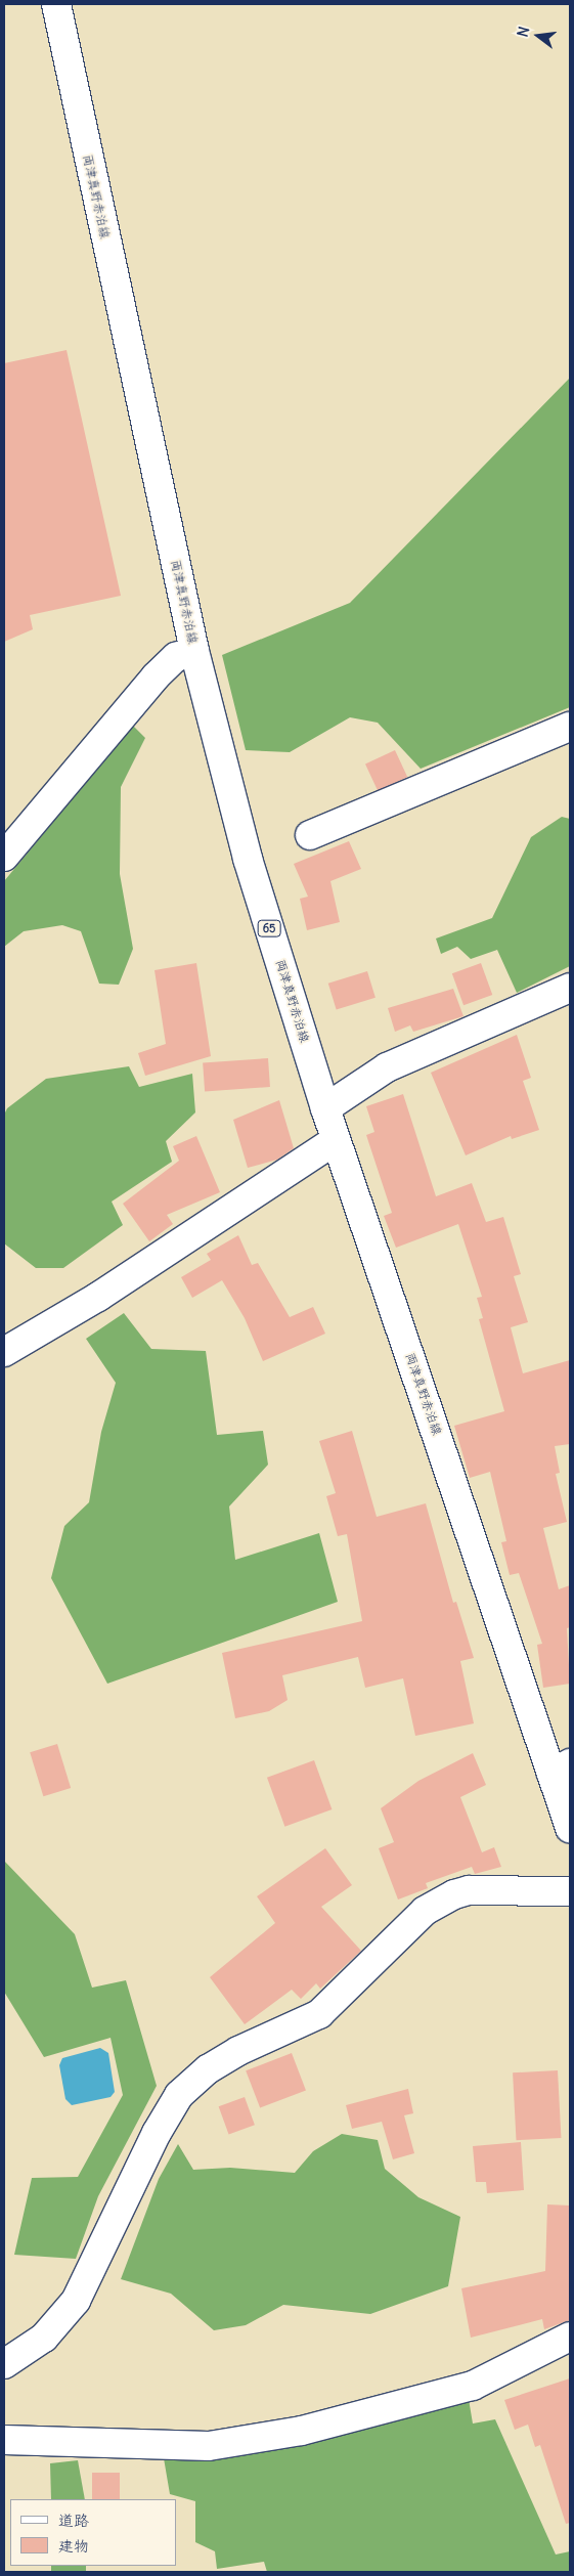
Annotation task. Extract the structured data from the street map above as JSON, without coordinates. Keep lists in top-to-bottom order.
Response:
{
  "streets": {
    "street": ["両津真野赤泊線", "65"]
  },
  "legend": ["道路", "建物"],
  "north": "left"
}
